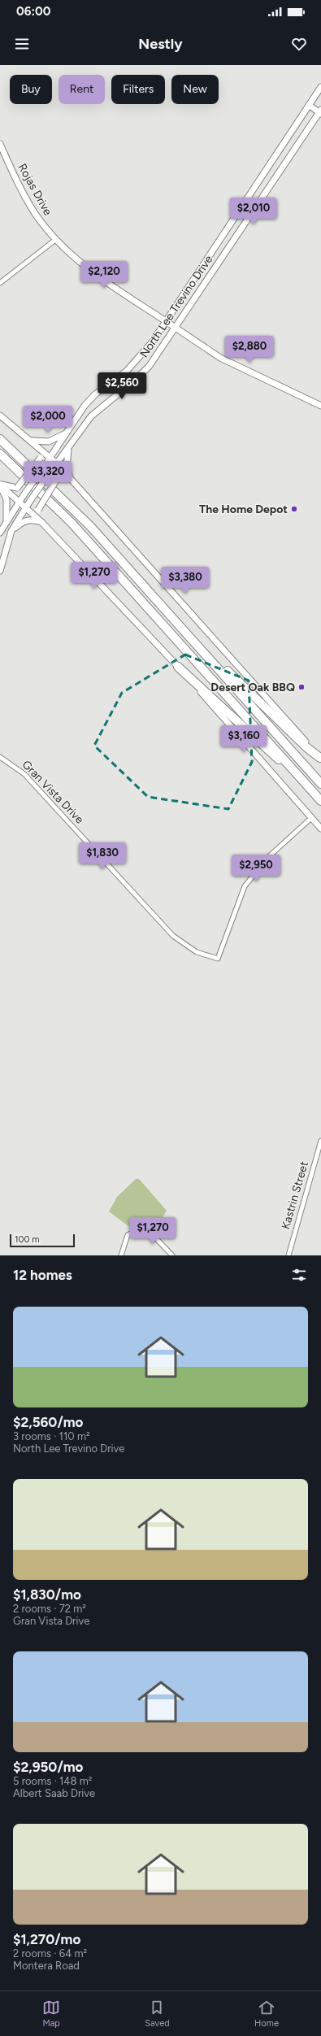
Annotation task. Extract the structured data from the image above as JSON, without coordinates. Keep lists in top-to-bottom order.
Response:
{
  "streets": {
    "main road": ["Rojas Drive", "North Lee Trevino Drive"],
    "street": ["Gran Vista Drive", "Kastrin Street"]
  },
  "crossings": [
    ["Rojas Drive", "North Lee Trevino Drive"]
  ],
  "places": ["The Home Depot", "Desert Oak BBQ"],
  "scale_bar": "100 m",
  "page": {
    "status": "06:00",
    "header": "Nestly",
    "chip": [
      "Buy",
      "Rent",
      "Filters",
      "New"
    ],
    "price": [
      "$2,010",
      "$2,120",
      "$2,880",
      "$2,560",
      "$2,000",
      "$3,320",
      "$1,270",
      "$3,380",
      "$3,160",
      "$1,830",
      "$2,950",
      "$1,270"
    ],
    "scale": "100 m",
    "heading": "12 homes",
    "list": [
      {
        "name": "$2,560/mo",
        "note": "3 rooms · 110 m² · North Lee Trevino Drive"
      },
      {
        "name": "$1,830/mo",
        "note": "2 rooms · 72 m² · Gran Vista Drive"
      },
      {
        "name": "$2,950/mo",
        "note": "5 rooms · 148 m² · Albert Saab Drive"
      },
      {
        "name": "$1,270/mo",
        "note": "2 rooms · 64 m² · Montera Road"
      }
    ],
    "tabs": ["Map", "Saved", "Home"]
  }
}
